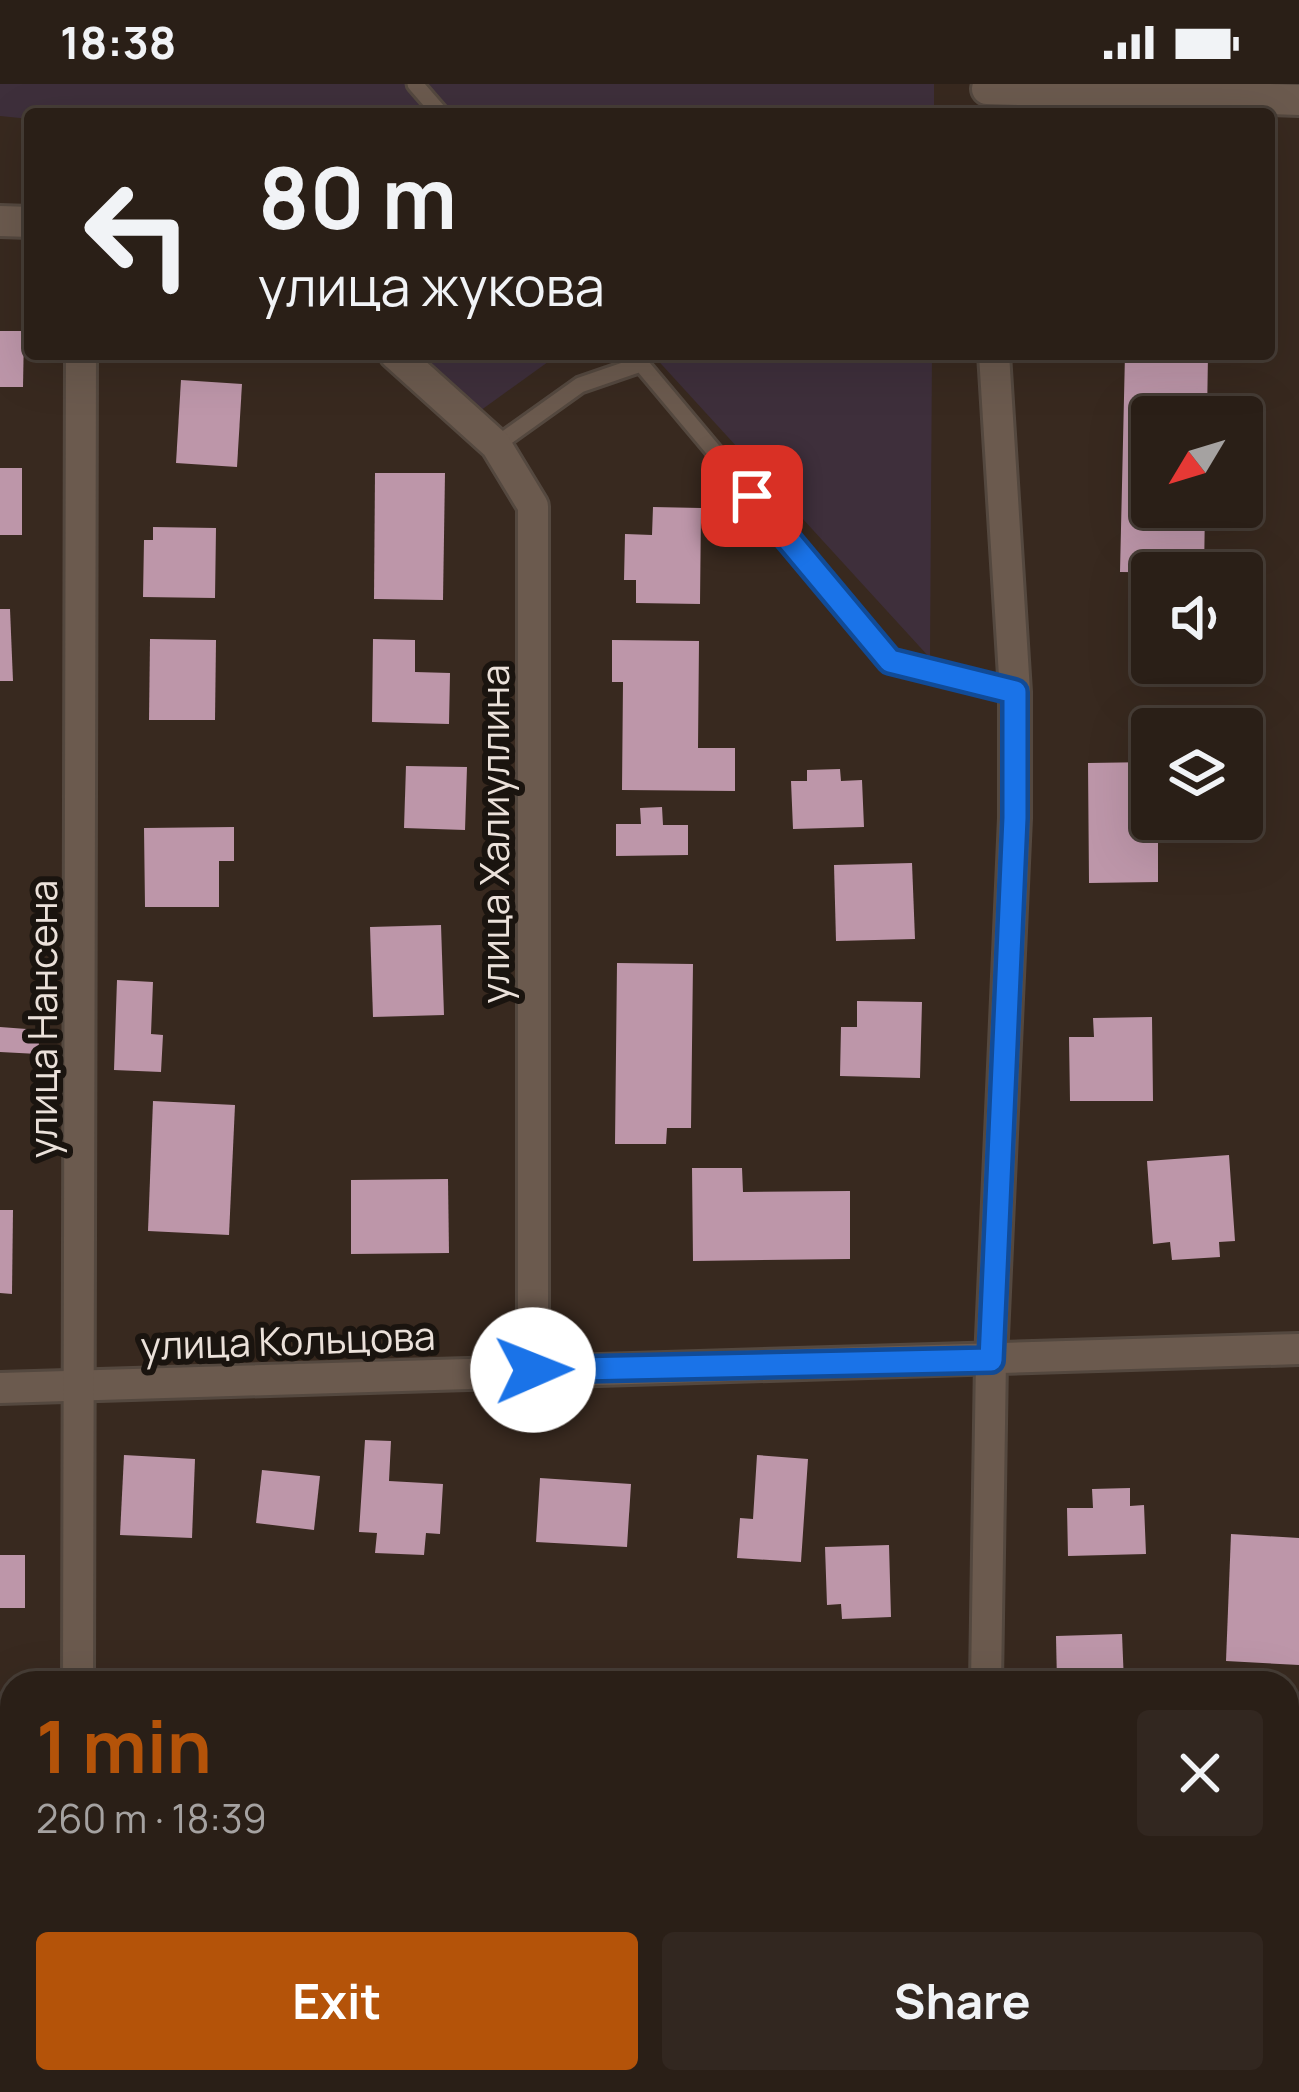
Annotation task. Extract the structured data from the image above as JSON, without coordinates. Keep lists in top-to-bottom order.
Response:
{
  "streets": {
    "street": ["улица Халиуллина", "улица Нансена", "улица Кольцова"]
  },
  "crossings": [
    ["улица Халиуллина", "улица Кольцова"],
    ["улица Нансена", "улица Кольцова"]
  ],
  "north": "bottom left",
  "page": {
    "status": "18:38",
    "turn": ["80 m", "улица жукова"],
    "heading": ["1 min", "260 m · 18:39"],
    "buttons": ["Exit", "Share"]
  }
}
